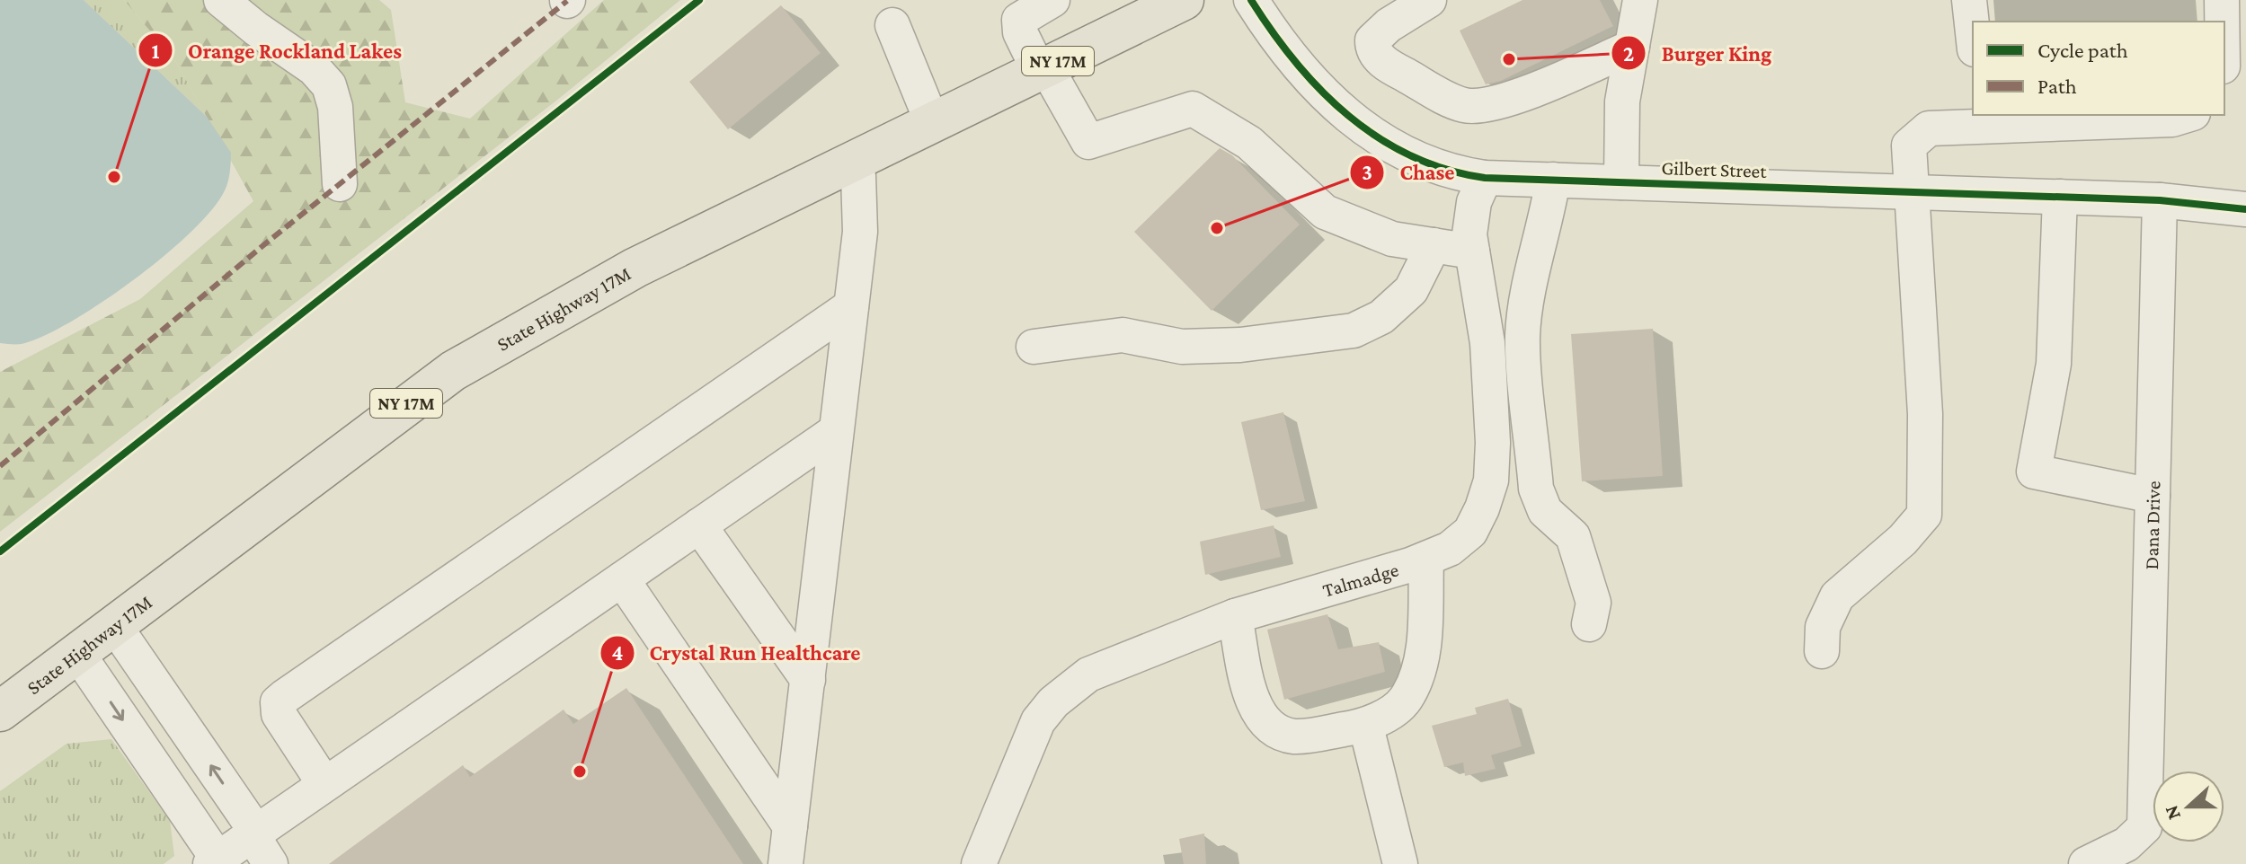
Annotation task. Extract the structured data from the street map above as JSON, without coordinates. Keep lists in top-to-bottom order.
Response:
{
  "streets": {
    "main road": ["NY 17M", "State Highway 17M"],
    "street": ["Gilbert Street", "Dana Drive", "Talmadge"]
  },
  "crossings": [
    ["Gilbert Street", "Dana Drive"],
    ["Gilbert Street", "Talmadge"]
  ],
  "places": [
    "Burger King",
    "Orange Rockland Lakes",
    "Chase",
    "Crystal Run Healthcare"
  ],
  "legend": ["Cycle path", "Path"],
  "north": "left"
}
